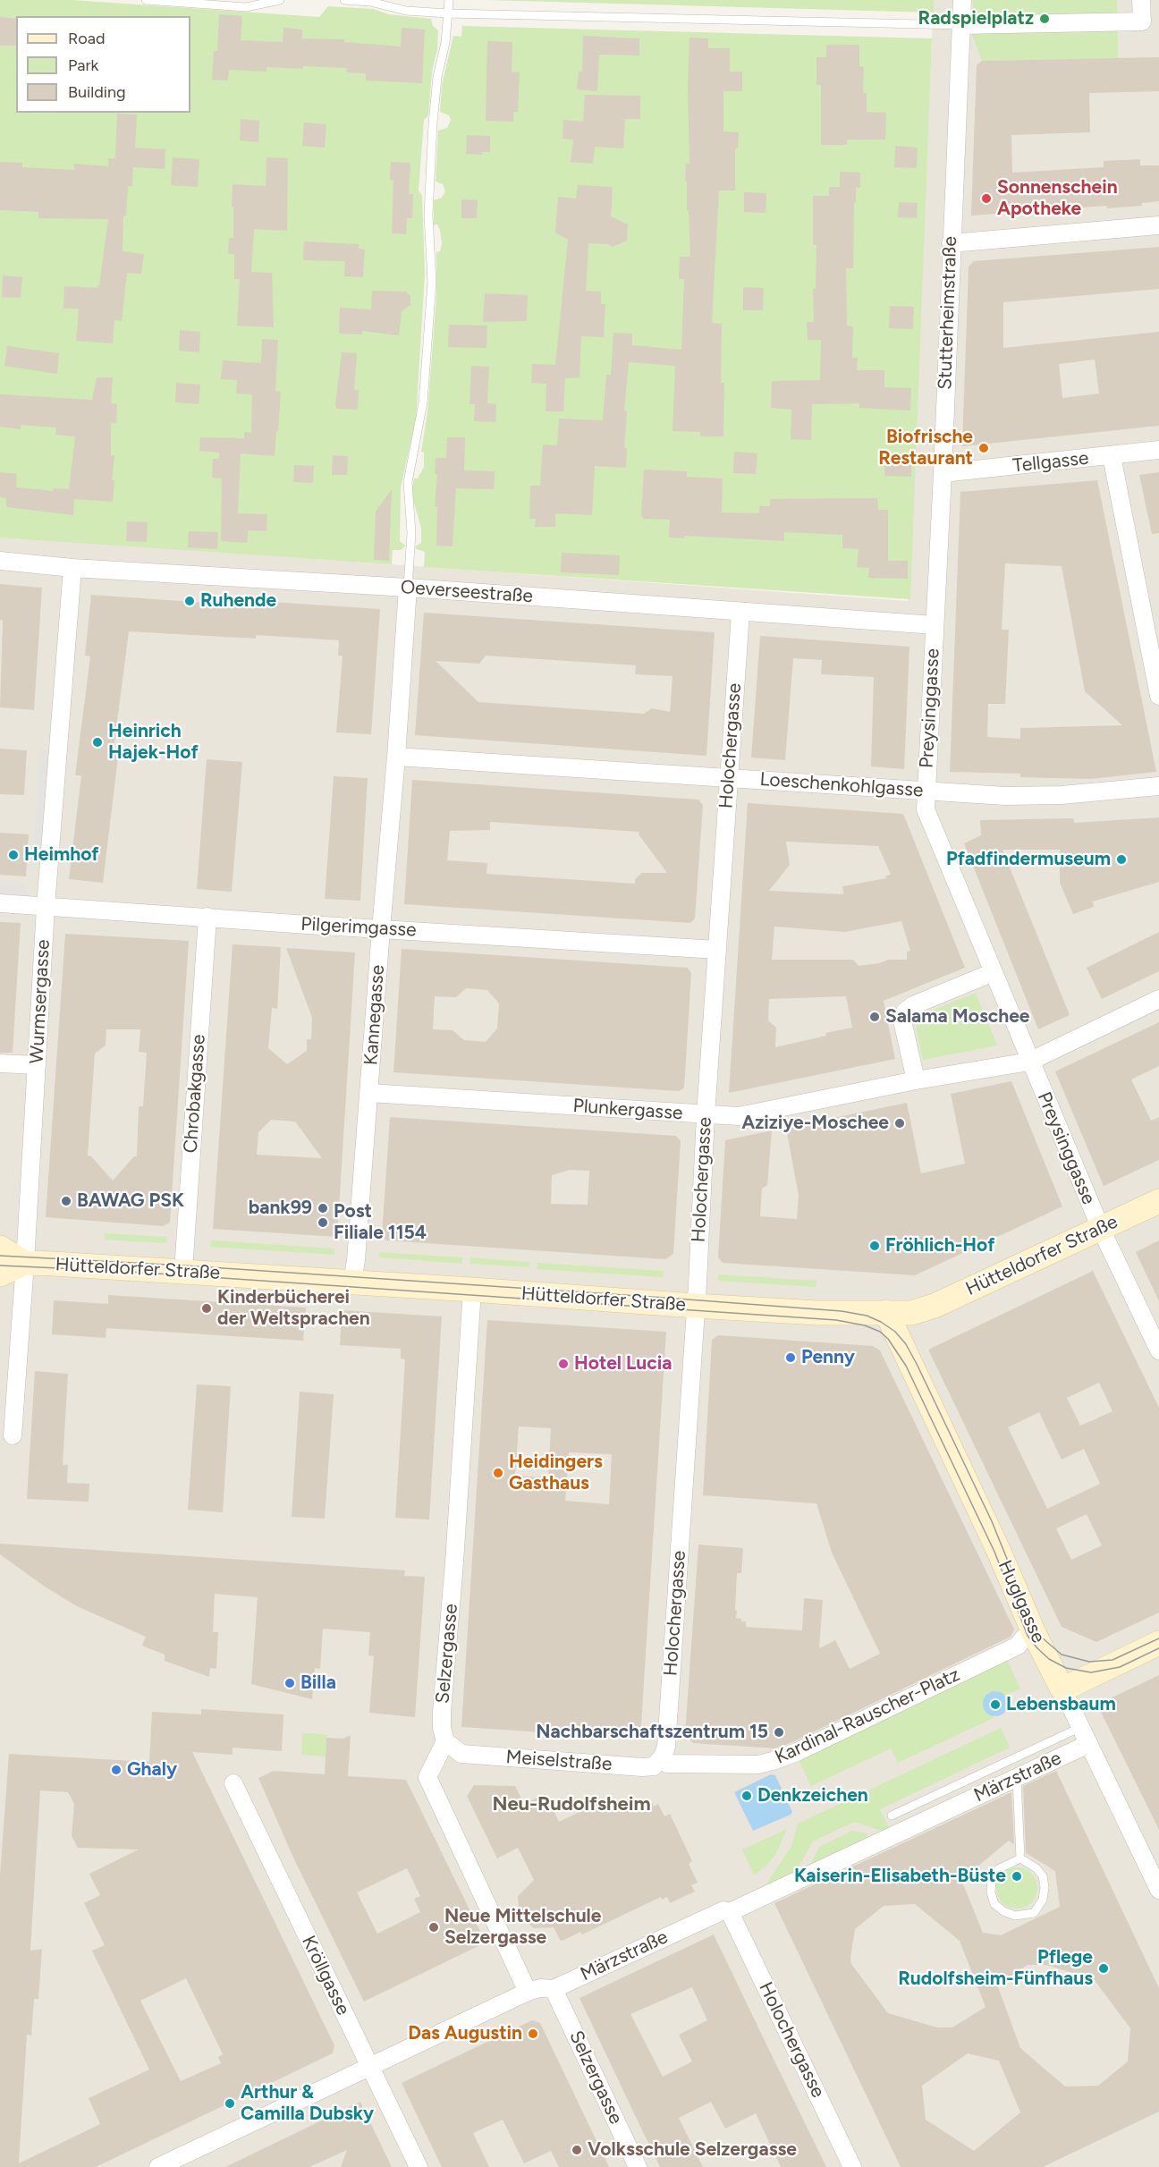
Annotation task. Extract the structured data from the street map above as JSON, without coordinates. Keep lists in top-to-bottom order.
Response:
{
  "streets": {
    "main road": ["Hütteldorfer Straße", "Huglgasse"],
    "street": [
      "Stutterheimstraße",
      "Tellgasse",
      "Oeverseestraße",
      "Preysinggasse",
      "Holochergasse",
      "Loeschenkohlgasse",
      "Pilgerimgasse",
      "Wurmsergasse",
      "Kannegasse",
      "Chrobakgasse",
      "Plunkergasse",
      "Selzergasse",
      "Kardinal-Rauscher-Platz",
      "Meiselstraße",
      "Märzstraße",
      "Kröllgasse"
    ]
  },
  "crossings": [
    ["Stutterheimstraße", "Tellgasse"],
    ["Stutterheimstraße", "Oeverseestraße"],
    ["Stutterheimstraße", "Preysinggasse"],
    ["Oeverseestraße", "Preysinggasse"],
    ["Oeverseestraße", "Holochergasse"],
    ["Oeverseestraße", "Wurmsergasse"],
    ["Oeverseestraße", "Kannegasse"],
    ["Preysinggasse", "Loeschenkohlgasse"],
    ["Preysinggasse", "Plunkergasse"],
    ["Preysinggasse", "Hütteldorfer Straße"],
    ["Holochergasse", "Loeschenkohlgasse"],
    ["Holochergasse", "Pilgerimgasse"],
    ["Holochergasse", "Plunkergasse"],
    ["Holochergasse", "Hütteldorfer Straße"],
    ["Holochergasse", "Kardinal-Rauscher-Platz"],
    ["Holochergasse", "Meiselstraße"],
    ["Holochergasse", "Märzstraße"],
    ["Loeschenkohlgasse", "Kannegasse"],
    ["Pilgerimgasse", "Wurmsergasse"],
    ["Pilgerimgasse", "Kannegasse"],
    ["Pilgerimgasse", "Chrobakgasse"],
    ["Wurmsergasse", "Hütteldorfer Straße"],
    ["Kannegasse", "Plunkergasse"],
    ["Kannegasse", "Hütteldorfer Straße"],
    ["Chrobakgasse", "Hütteldorfer Straße"],
    ["Hütteldorfer Straße", "Huglgasse"],
    ["Hütteldorfer Straße", "Selzergasse"],
    ["Huglgasse", "Kardinal-Rauscher-Platz"],
    ["Huglgasse", "Märzstraße"],
    ["Selzergasse", "Meiselstraße"],
    ["Selzergasse", "Märzstraße"],
    ["Kardinal-Rauscher-Platz", "Meiselstraße"],
    ["Märzstraße", "Kröllgasse"]
  ],
  "districts": ["Neu-Rudolfsheim"],
  "places": [
    "Radspielplatz",
    "Sonnenschein Apotheke",
    "Biofrische Restaurant",
    "Ruhende",
    "Heinrich Hajek-Hof",
    "Heimhof",
    "Pfadfindermuseum",
    "Salama Moschee",
    "Aziziye-Moschee",
    "BAWAG PSK",
    "bank99",
    "Post Filiale 1154",
    "Fröhlich-Hof",
    "Kinderbücherei der Weltsprachen",
    "Penny",
    "Hotel Lucia",
    "Heidingers Gasthaus",
    "Billa",
    "Lebensbaum",
    "Nachbarschaftszentrum 15",
    "Ghaly",
    "Denkzeichen",
    "Kaiserin-Elisabeth-Büste",
    "Neue Mittelschule Selzergasse",
    "Pflege Rudolfsheim-Fünfhaus",
    "Das Augustin",
    "Arthur & Camilla Dubsky",
    "Volksschule Selzergasse"
  ],
  "legend": ["Road", "Park", "Building"]
}
